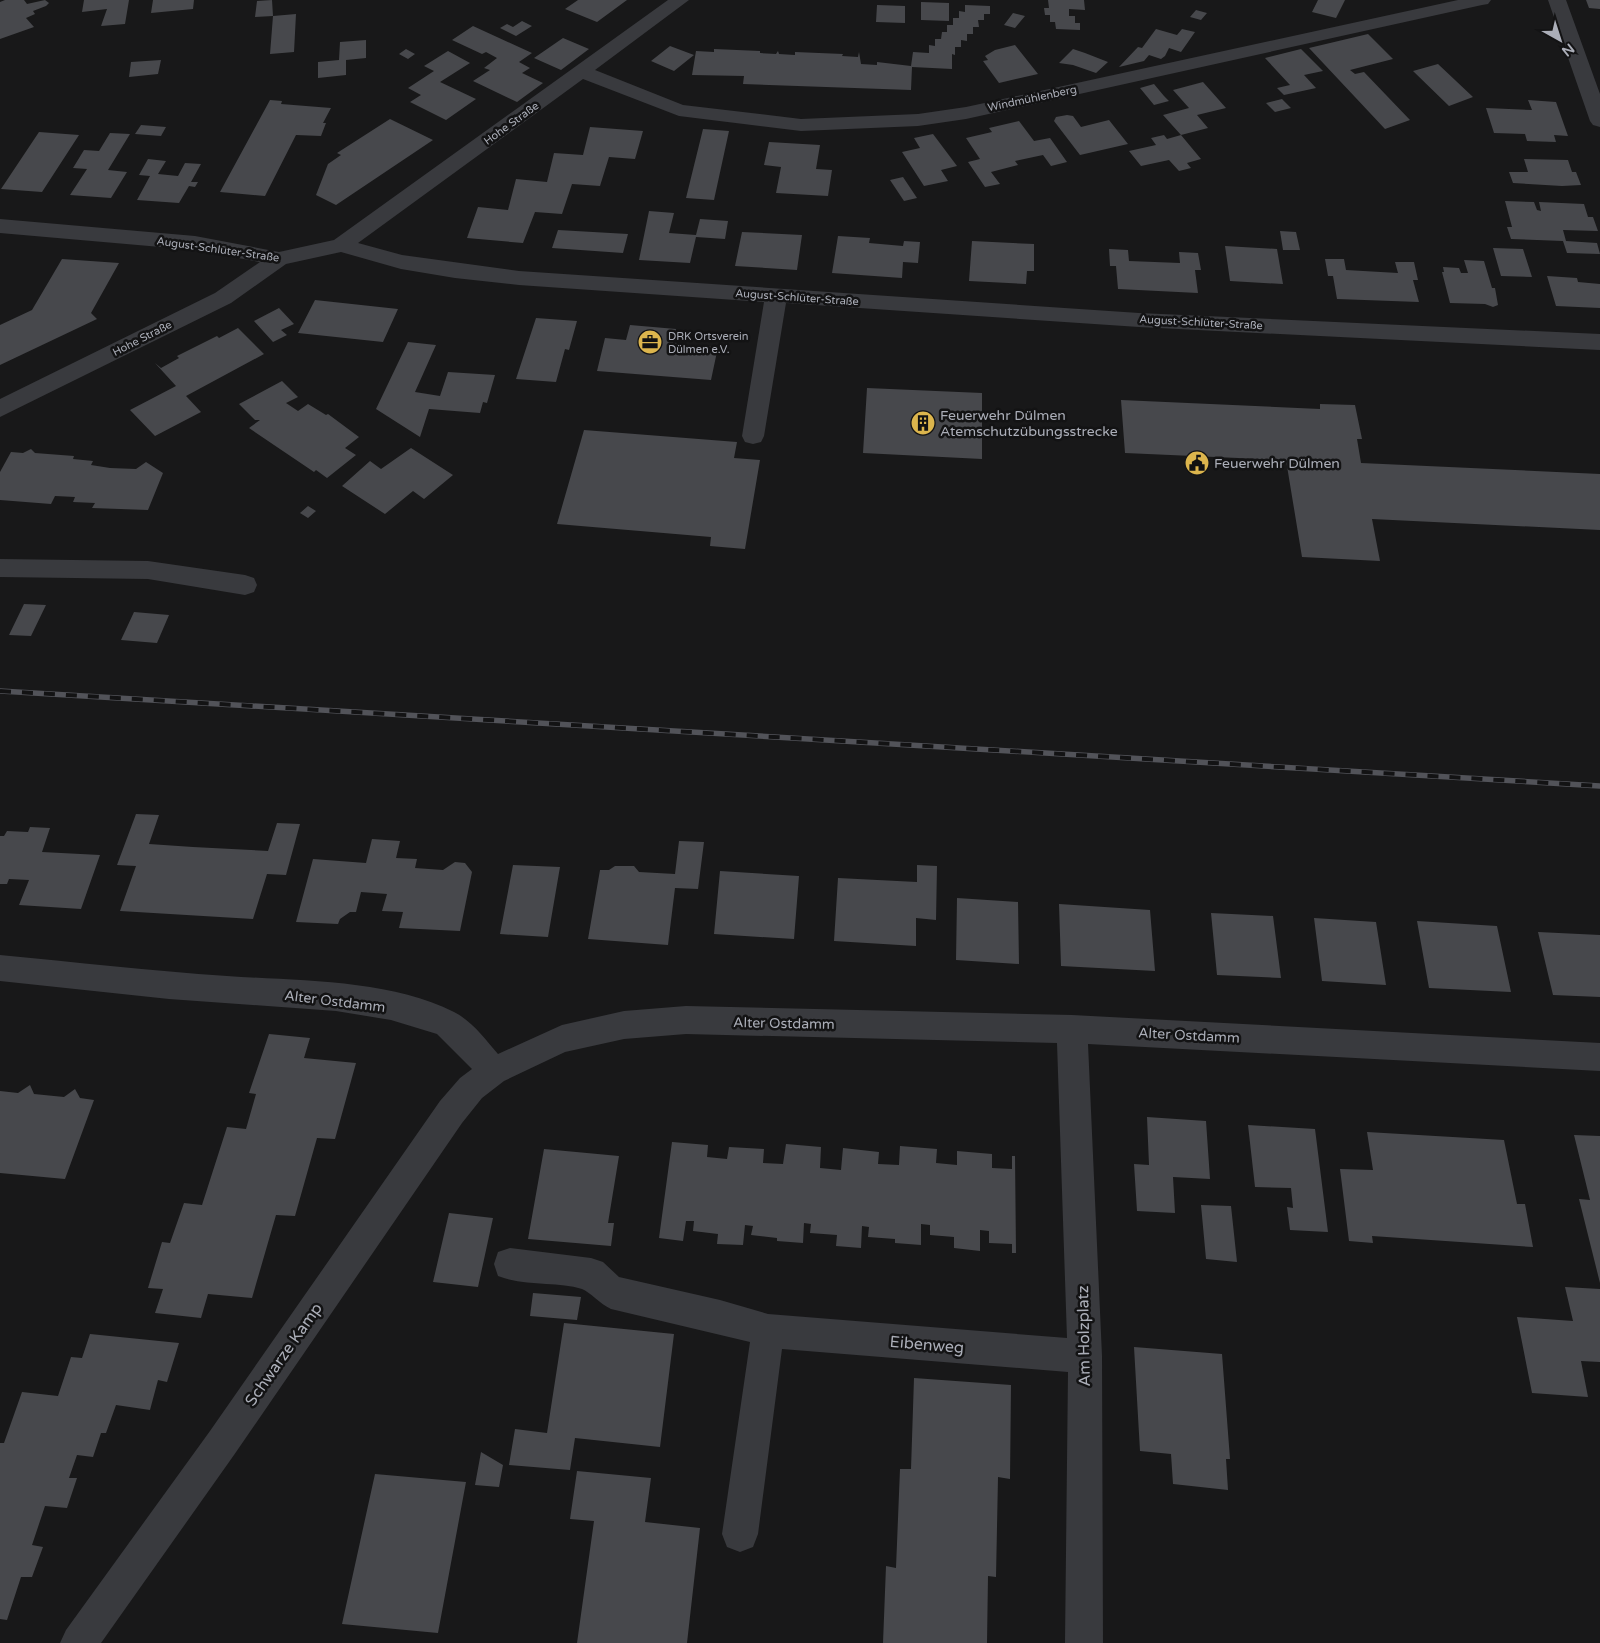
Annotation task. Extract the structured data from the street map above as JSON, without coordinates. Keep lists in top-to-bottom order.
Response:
{
  "streets": {
    "street": [
      "Windmühlenberg",
      "Hohe Straße",
      "August-Schlüter-Straße",
      "Alter Ostdamm",
      "Am Holzplatz",
      "Eibenweg",
      "Schwarze Kamp"
    ]
  },
  "crossings": [
    ["Windmühlenberg", "Hohe Straße"],
    ["Hohe Straße", "August-Schlüter-Straße"],
    ["Alter Ostdamm", "Am Holzplatz"],
    ["Alter Ostdamm", "Schwarze Kamp"],
    ["Am Holzplatz", "Eibenweg"]
  ],
  "places": {
    "office": ["DRK Ortsverein Dülmen e.V."],
    "building": ["Feuerwehr Dülmen Atemschutzübungsstrecke"],
    "public building": ["Feuerwehr Dülmen"]
  },
  "north": "bottom right"
}
